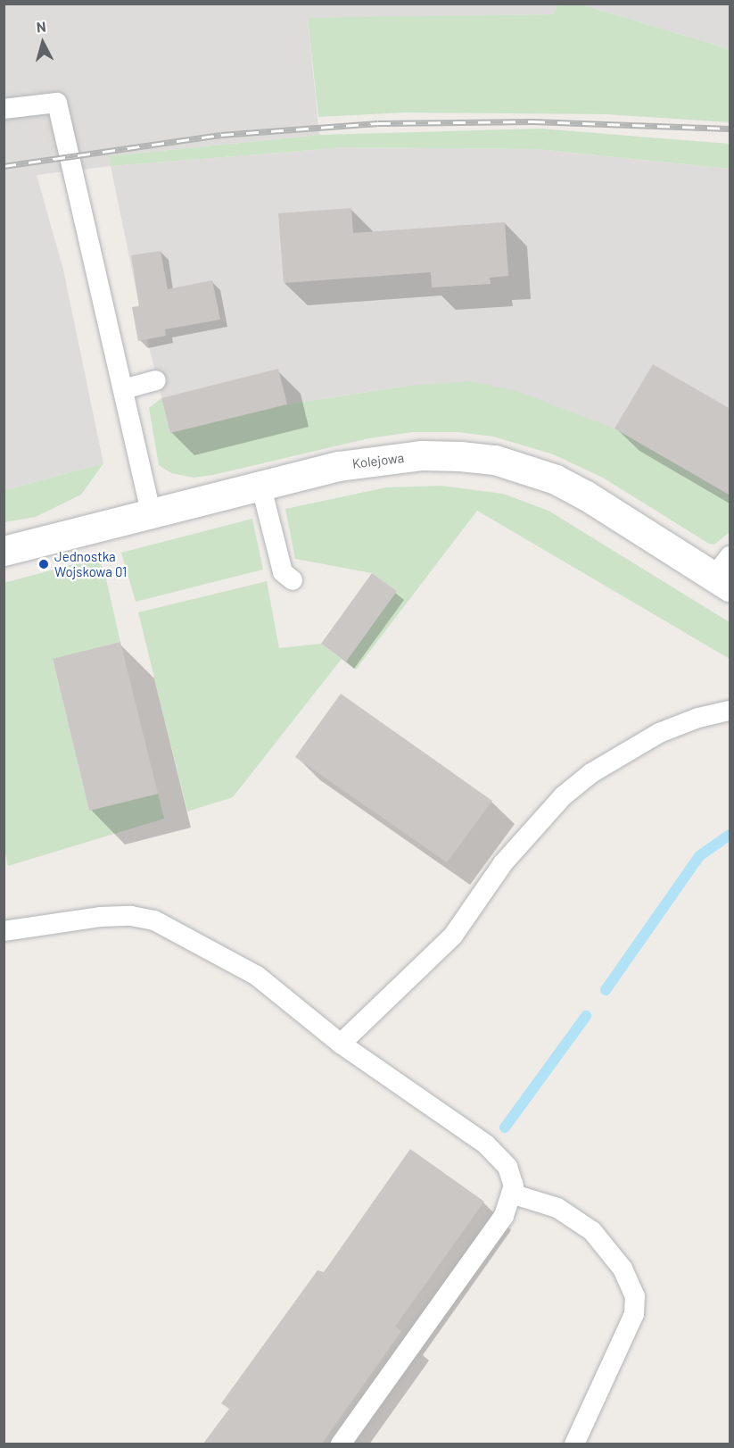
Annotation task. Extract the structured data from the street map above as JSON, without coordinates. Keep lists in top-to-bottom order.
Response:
{
  "streets": {
    "street": ["Kolejowa"]
  },
  "places": ["Jednostka Wojskowa 01"],
  "north": "top"
}
